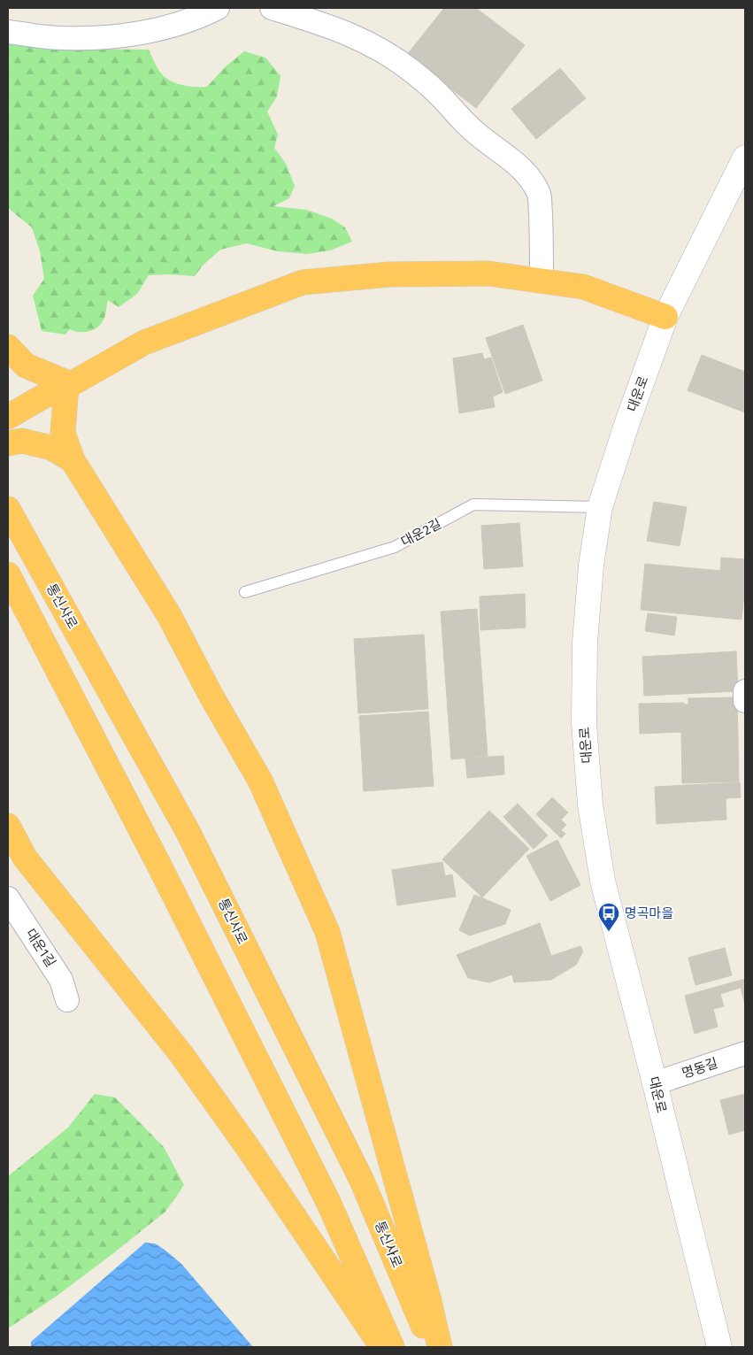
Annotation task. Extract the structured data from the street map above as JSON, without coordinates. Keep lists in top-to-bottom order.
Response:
{
  "streets": {
    "highway": ["통신사로"],
    "street": ["대운로", "대운1길", "명동길"],
    "lane": ["대운2길"]
  },
  "crossings": [
    ["대운로", "대운2길"],
    ["대운로", "명동길"]
  ],
  "places": {
    "bus stop": ["명곡마을"]
  }
}
